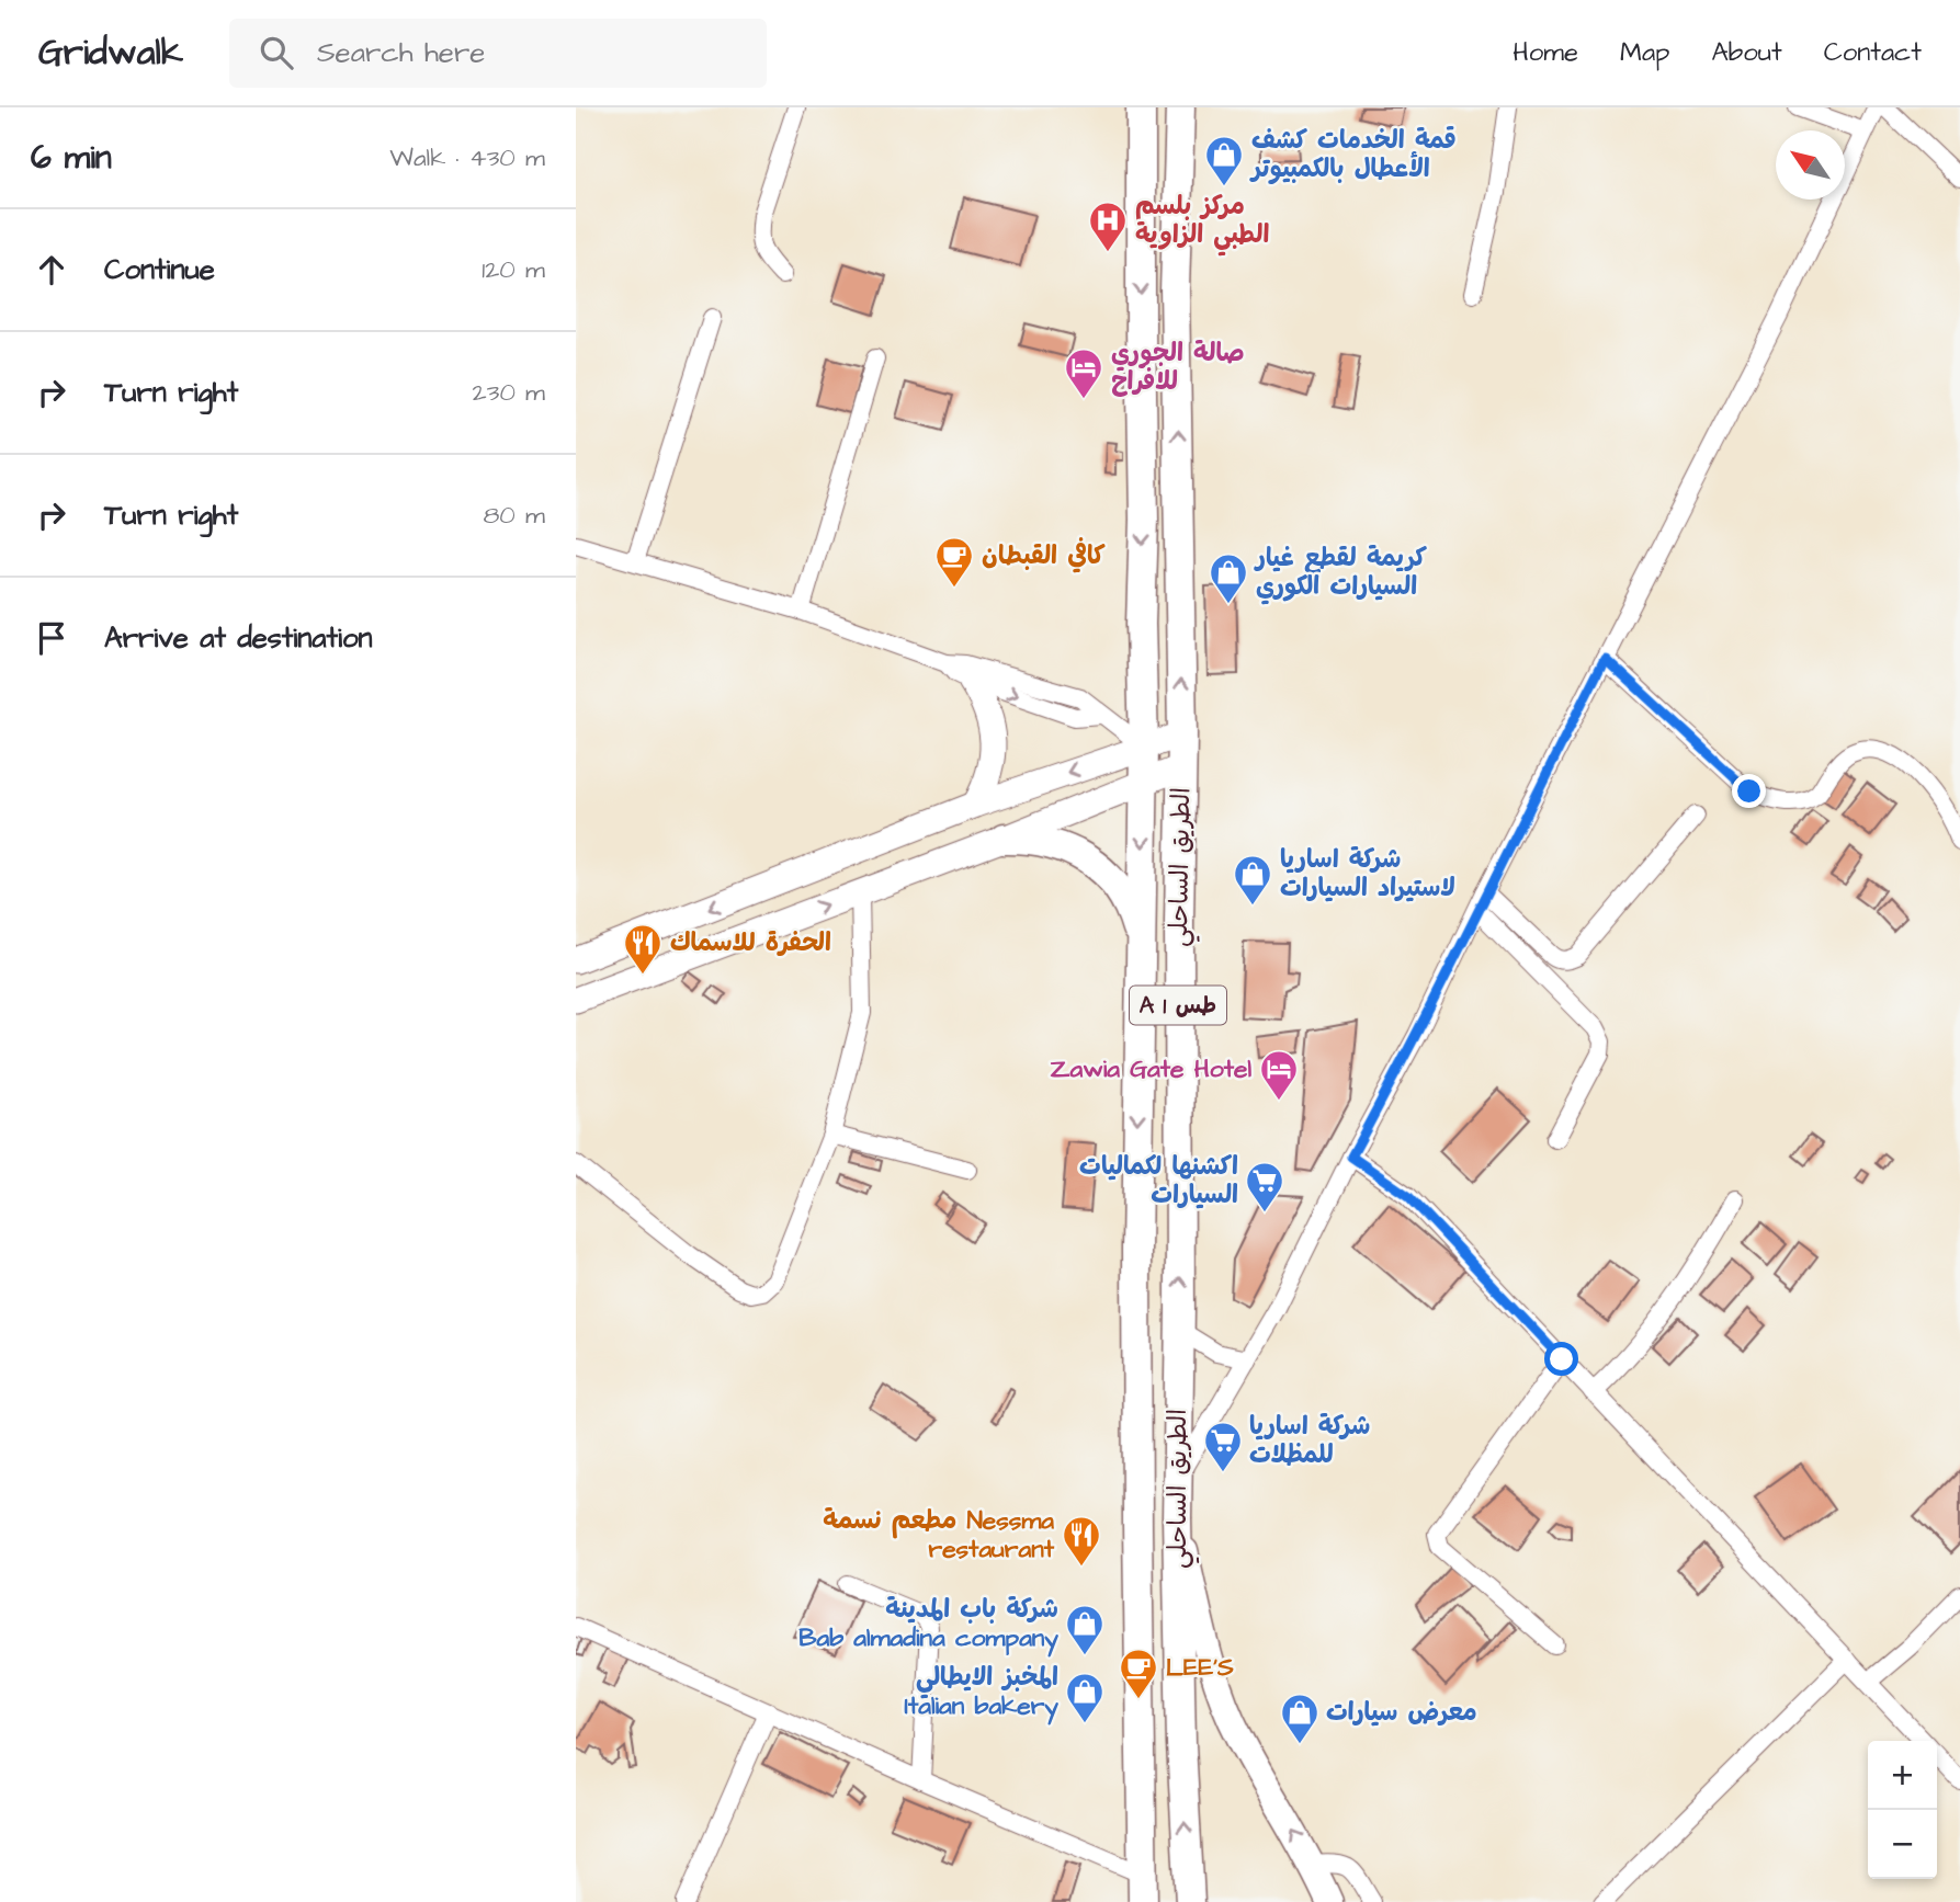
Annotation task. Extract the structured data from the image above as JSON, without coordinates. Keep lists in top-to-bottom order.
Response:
{
  "streets": {
    "highway": ["الطريق الساحلي", "A 1 طس"]
  },
  "places": {
    "shop": [
      "قمة الخدمات كشف الأعطال بالكمبيوتر",
      "كريمة لقطع غيار السيارات الكوري",
      "شركة اساريا لاستيراد السيارات",
      "شركة باب المدينة Bab almadina company",
      "المخبز الايطالي Italian bakery",
      "معرض سيارات"
    ],
    "hospital": ["مركز بلسم الطبي الزاوية"],
    "hotel": ["صالة الجوري للافراح", "Zawia Gate Hotel"],
    "cafe": ["كافي القبطان", "LEE'S"],
    "restaurant": ["الحفرة للاسماك", "مطعم نسمة Nessma restaurant"],
    "supermarket": ["اكشنها لكماليات السيارات", "شركة اساريا للمظلات"]
  },
  "north": "top left",
  "page": {
    "header": "Gridwalk",
    "search": "Search here",
    "nav": [
      "Home",
      "Map",
      "About",
      "Contact"
    ],
    "heading": ["6 min", "Walk · 430 m"],
    "list": [
      ["Continue", "120 m"],
      ["Turn right", "230 m"],
      ["Turn right", "80 m"],
      "Arrive at destination"
    ],
    "map_buttons": ["+", "−"]
  }
}
